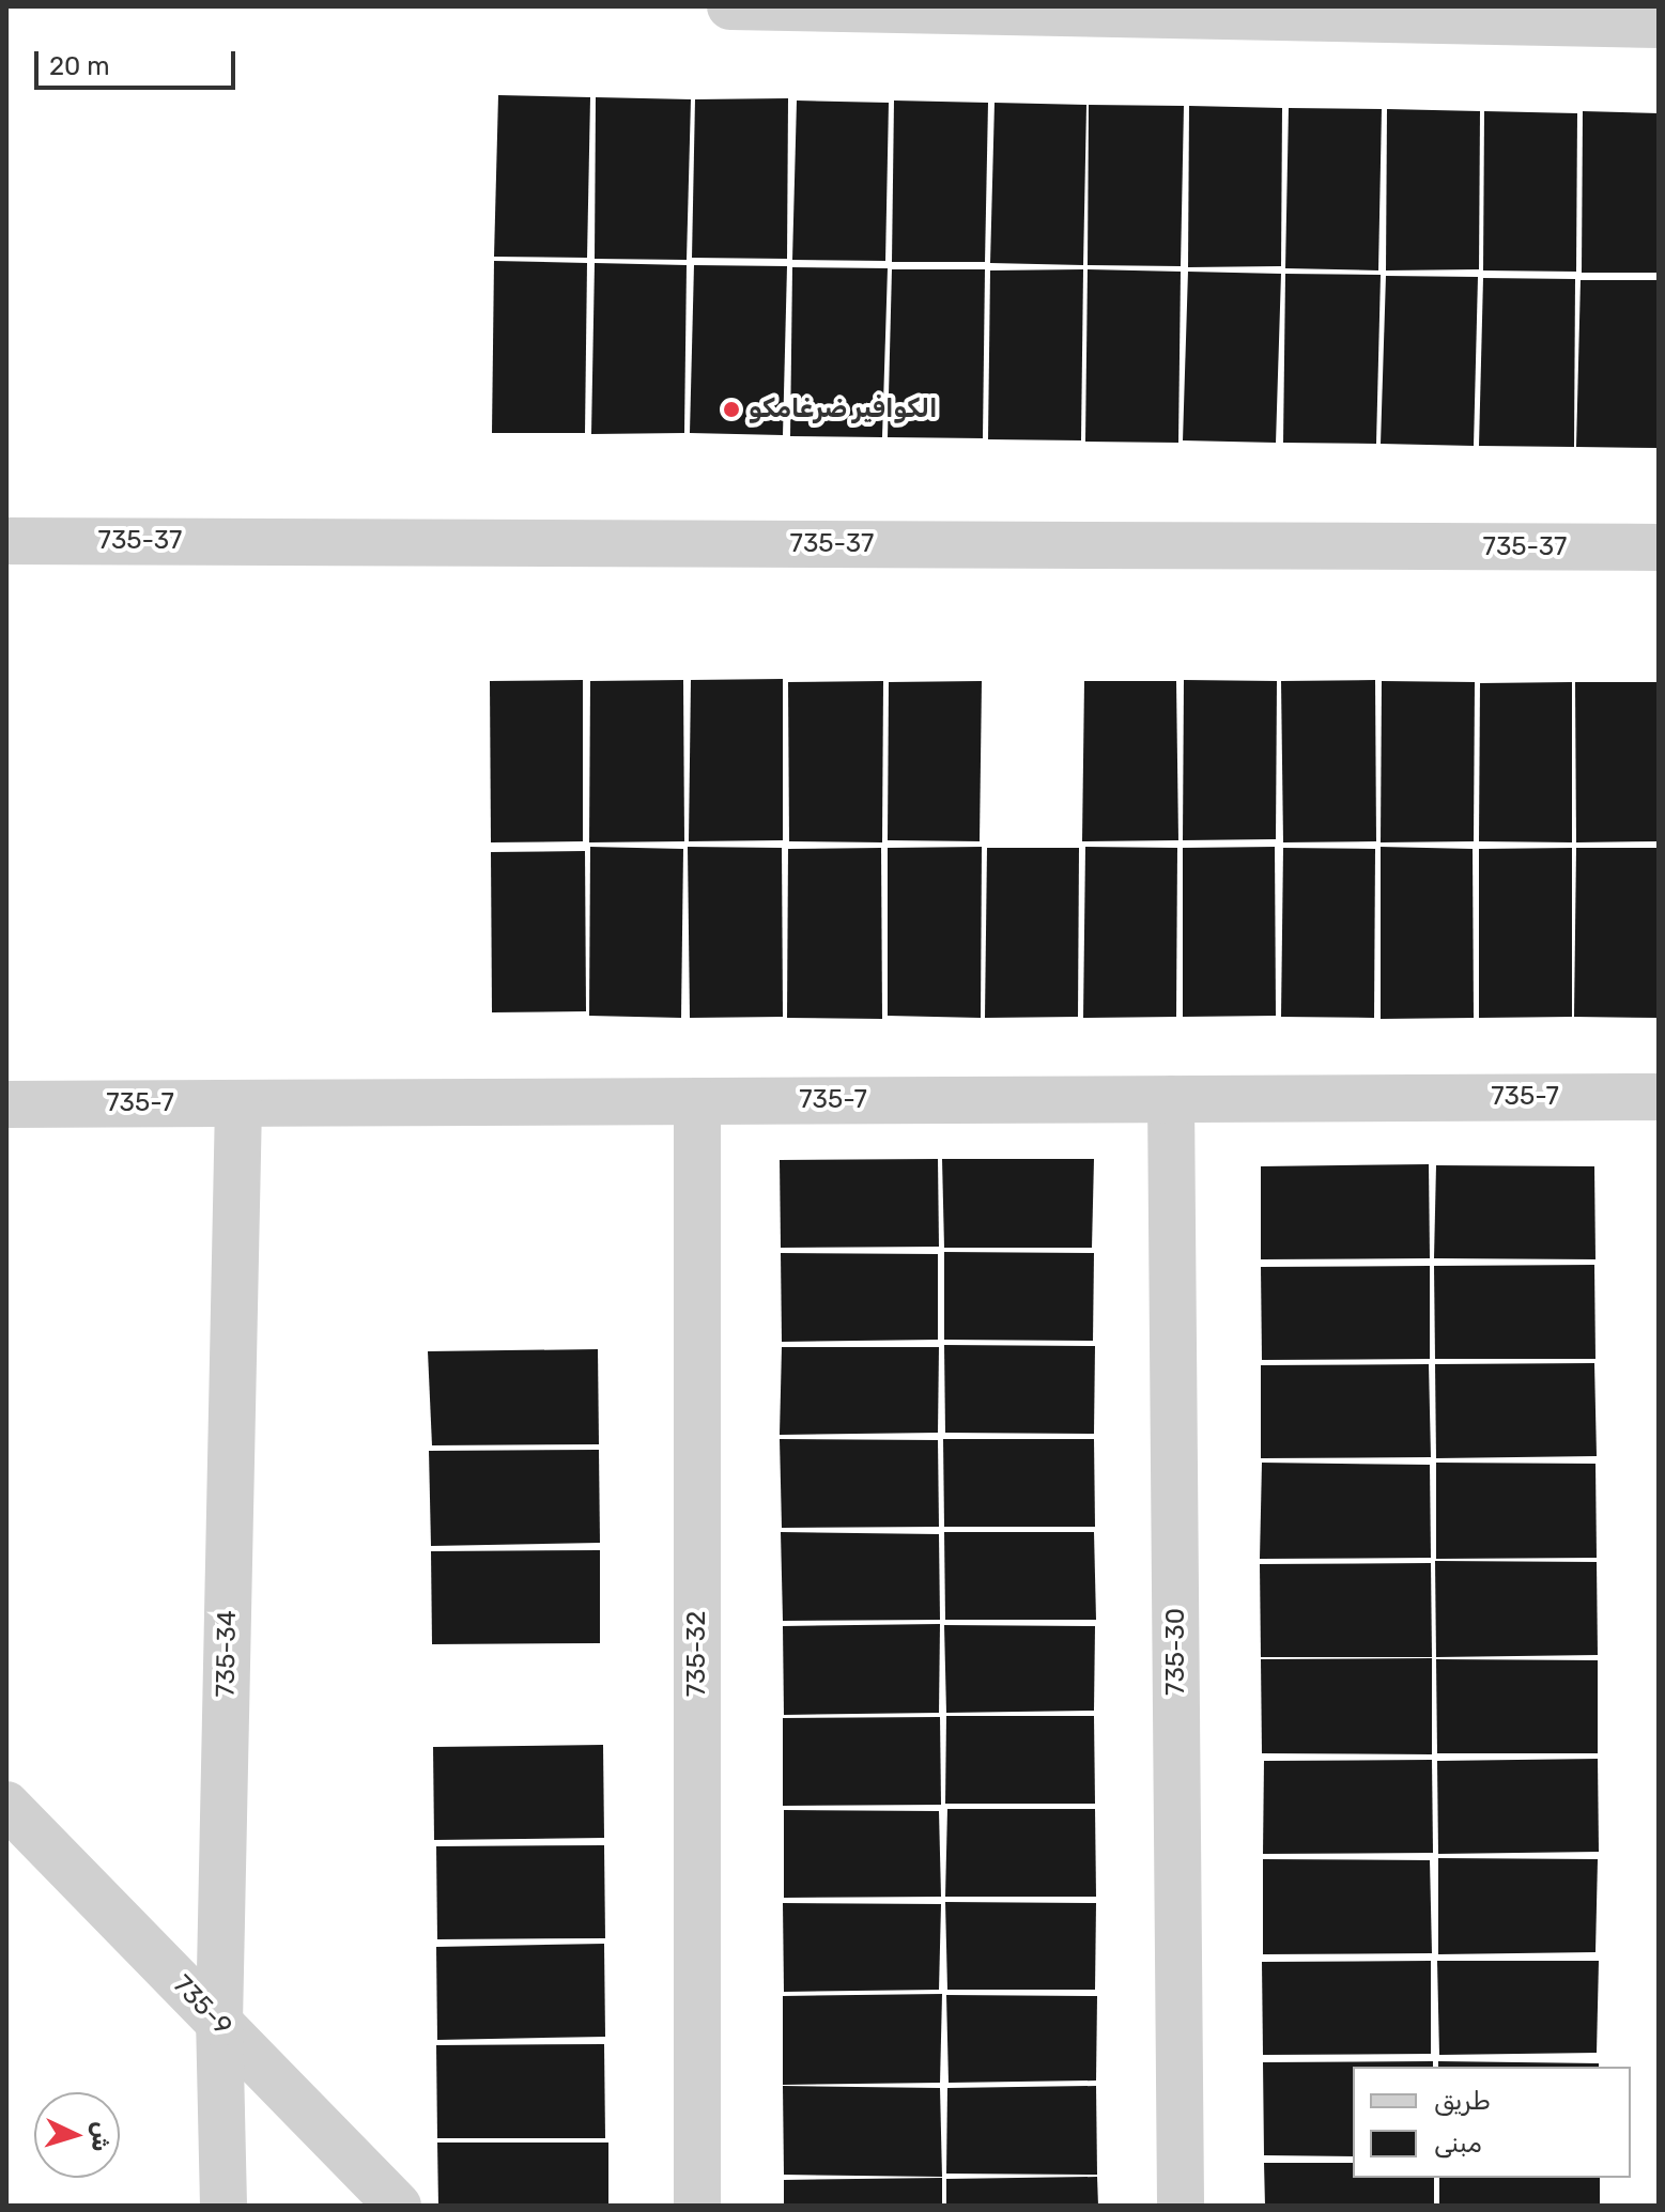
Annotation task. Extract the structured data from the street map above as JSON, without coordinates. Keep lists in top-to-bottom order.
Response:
{
  "streets": {
    "street": [
      "735-37",
      "735-7",
      "735-30",
      "735-34",
      "735-32",
      "735-9"
    ]
  },
  "crossings": [
    ["735-7", "735-30"],
    ["735-7", "735-34"],
    ["735-7", "735-32"],
    ["735-34", "735-9"]
  ],
  "places": ["الكوافير ضرغامكو"],
  "legend": ["طريق", "مبنى"],
  "scale_bar": "20 m",
  "north": "right"
}
